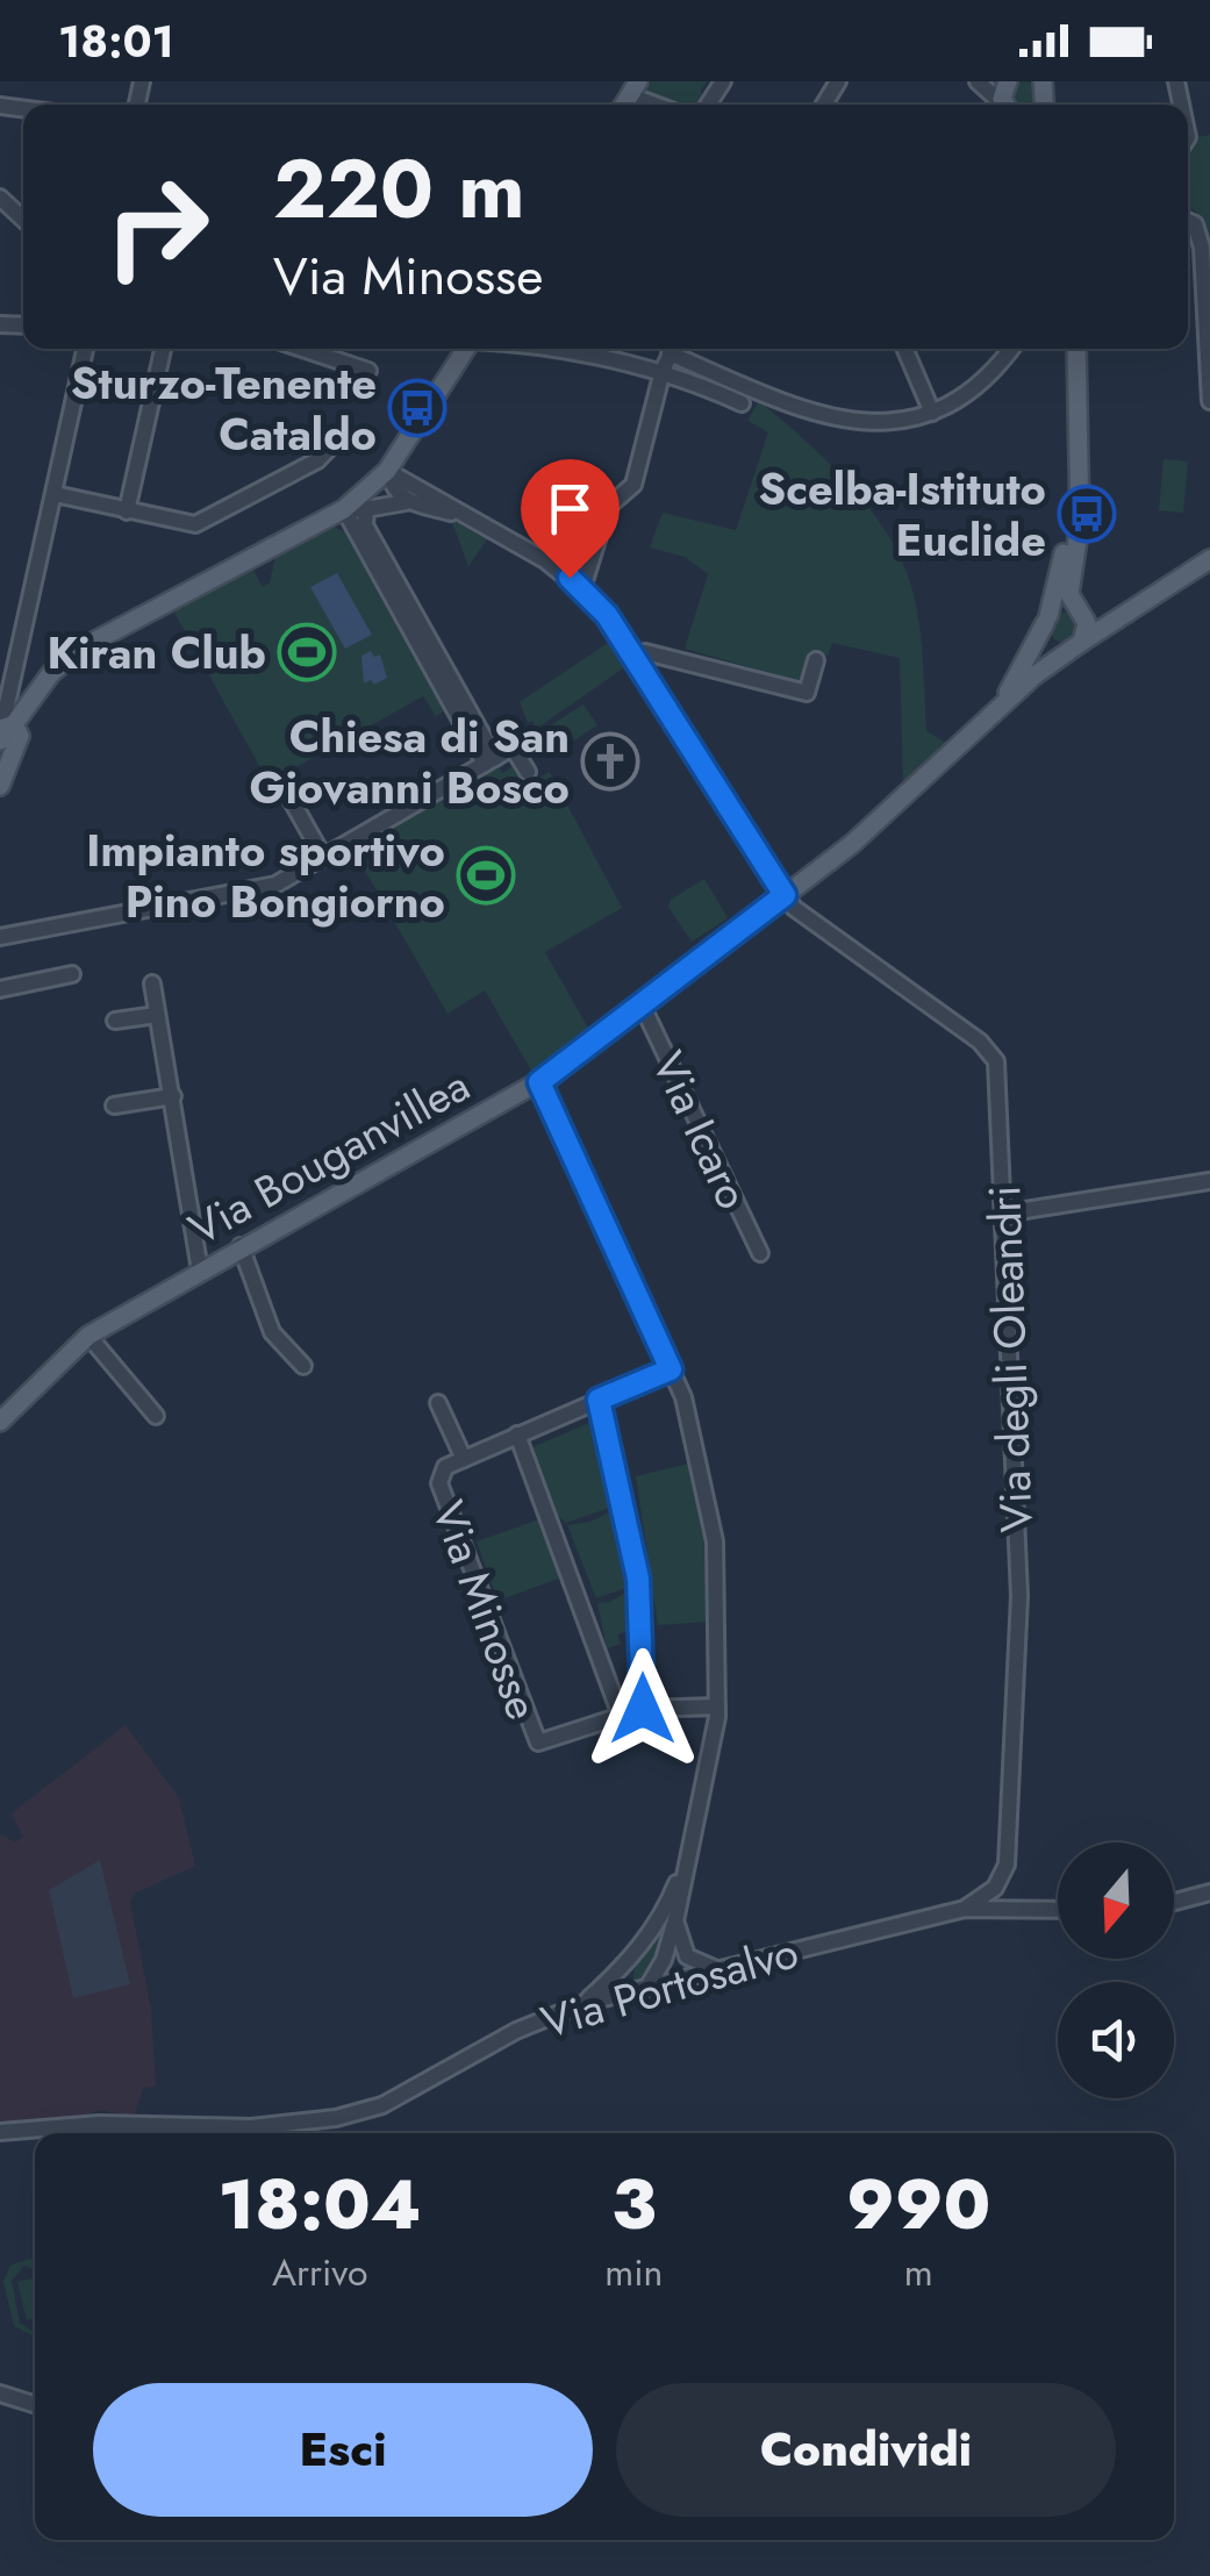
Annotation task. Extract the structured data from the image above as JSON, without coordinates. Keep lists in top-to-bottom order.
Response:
{
  "streets": {
    "main road": ["Via Bouganvillea"],
    "street": [
      "Via Icaro",
      "Via degli Oleandri",
      "Via Minosse",
      "Via Portosalvo"
    ]
  },
  "crossings": [
    ["Via Icaro", "Via Bouganvillea"],
    ["Via Bouganvillea", "Via degli Oleandri"],
    ["Via degli Oleandri", "Via Portosalvo"]
  ],
  "places": {
    "bus stop": ["Sturzo-Tenente Cataldo", "Scelba-Istituto Euclide"],
    "sports": ["Kiran Club", "Impianto sportivo Pino Bongiorno"],
    "church": ["Chiesa di San Giovanni Bosco"]
  },
  "north": "bottom",
  "page": {
    "status": "18:01",
    "turn": ["220 m", "Via Minosse"],
    "eta": [
      "18:04",
      "Arrivo",
      "3",
      "min",
      "990",
      "m"
    ],
    "buttons": ["Esci", "Condividi"]
  }
}
